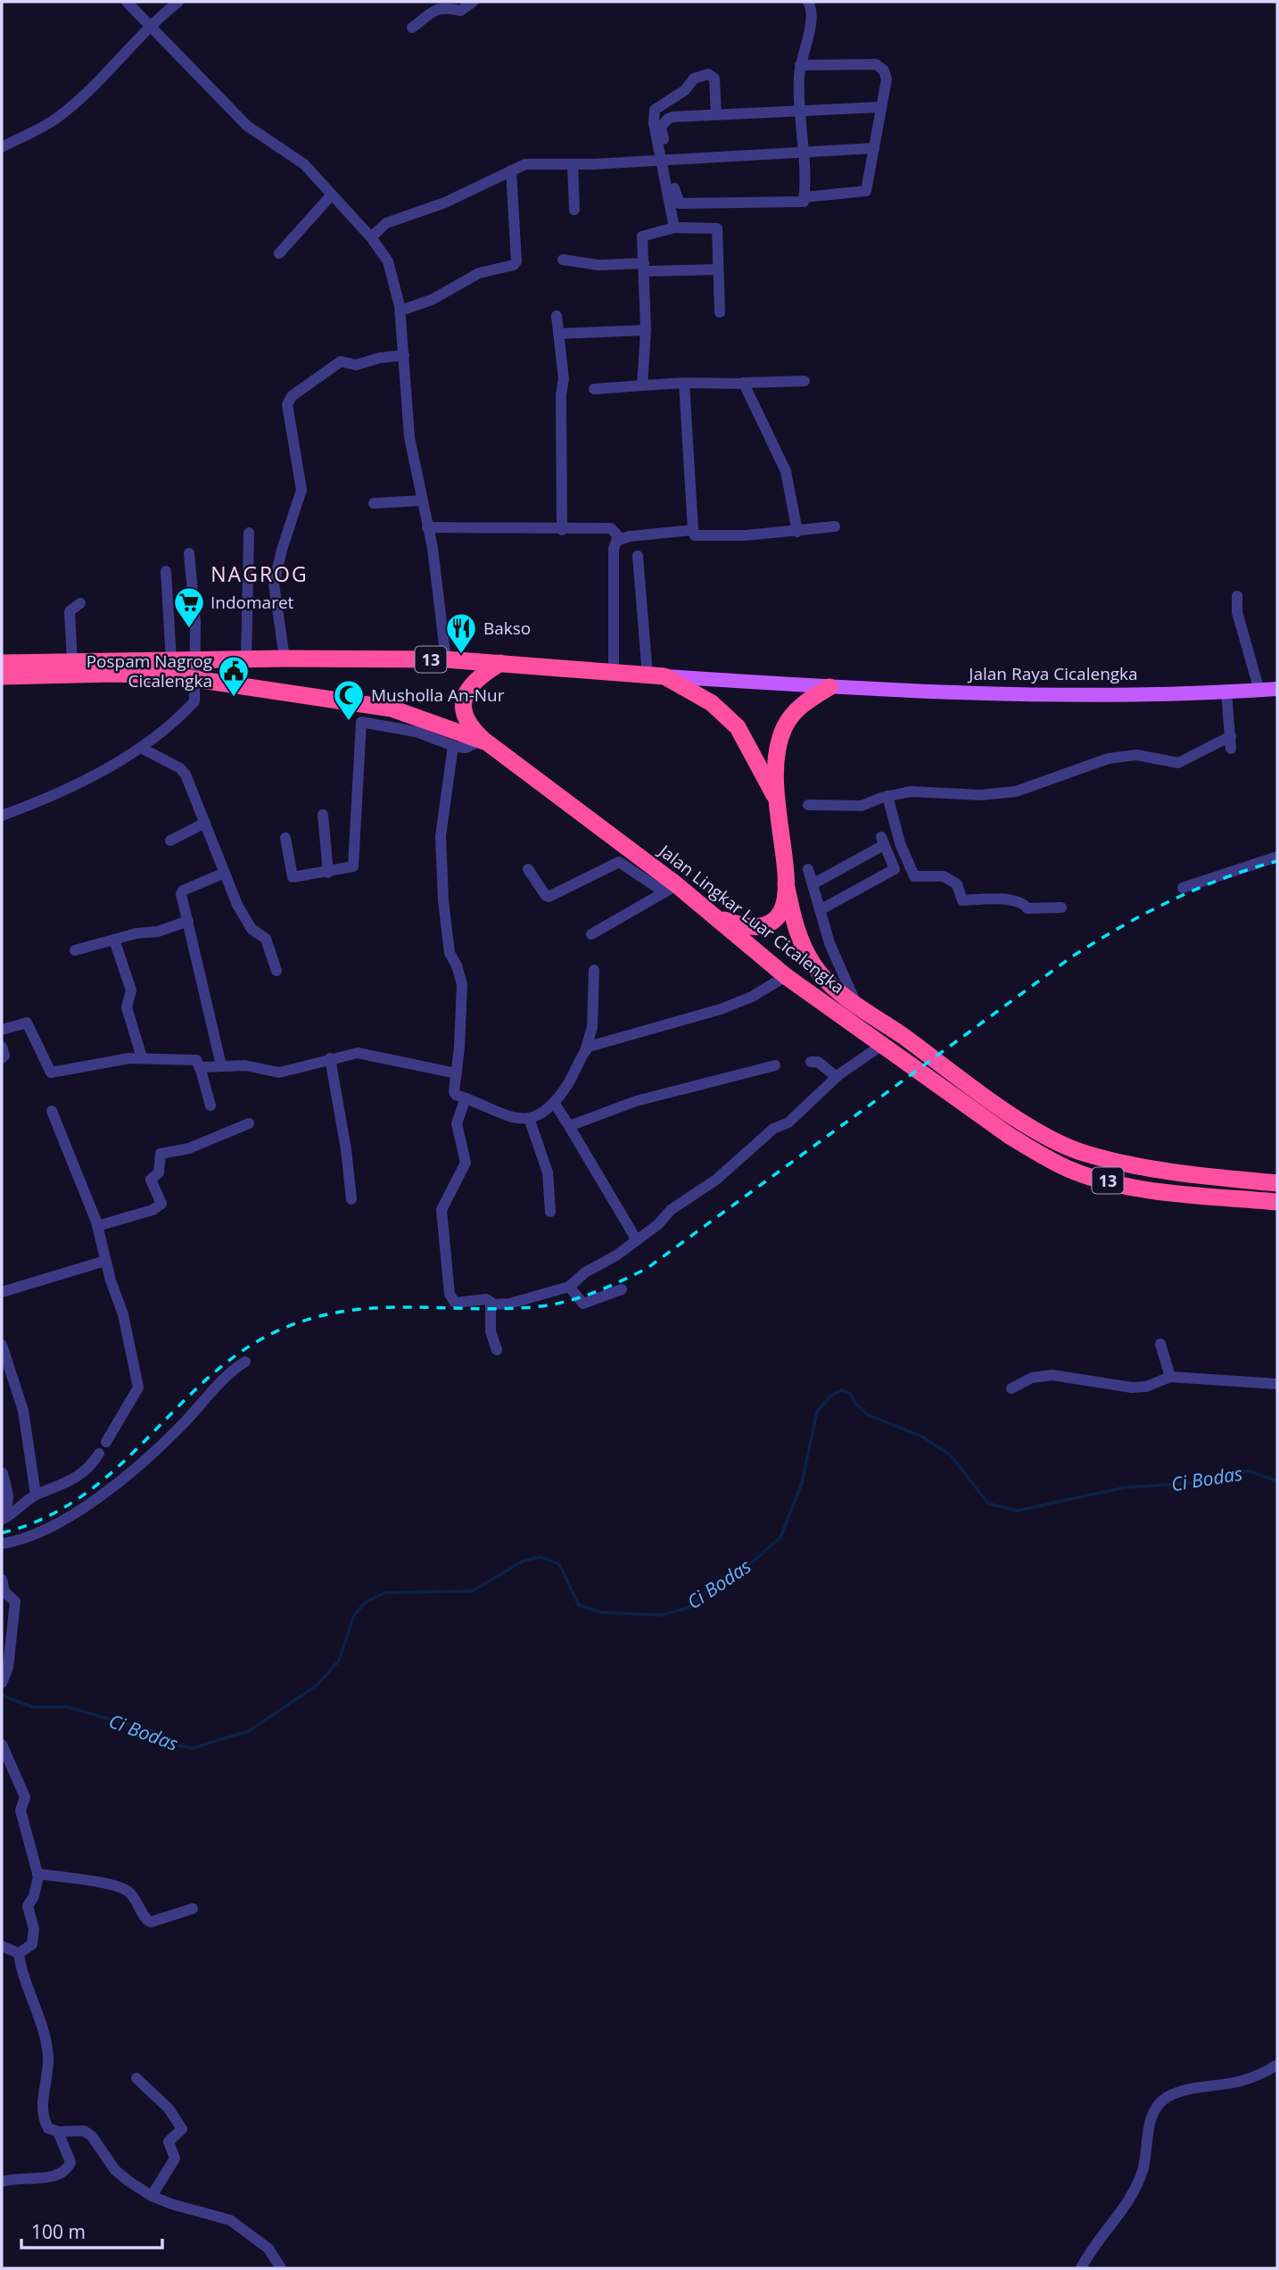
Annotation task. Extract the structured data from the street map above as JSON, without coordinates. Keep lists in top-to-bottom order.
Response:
{
  "streets": {
    "highway": ["13", "Jalan Lingkar Luar Cicalengka"],
    "main road": ["Jalan Raya Cicalengka"]
  },
  "crossings": [
    ["13", "Jalan Raya Cicalengka"],
    ["13", "Jalan Lingkar Luar Cicalengka"]
  ],
  "districts": ["NAGROG"],
  "water": ["Ci Bodas"],
  "places": {
    "supermarket": ["Indomaret"],
    "restaurant": ["Bakso"],
    "public building": ["Pospam Nagrog Cicalengka"],
    "mosque": ["Musholla An-Nur"]
  },
  "scale_bar": "100 m"
}
